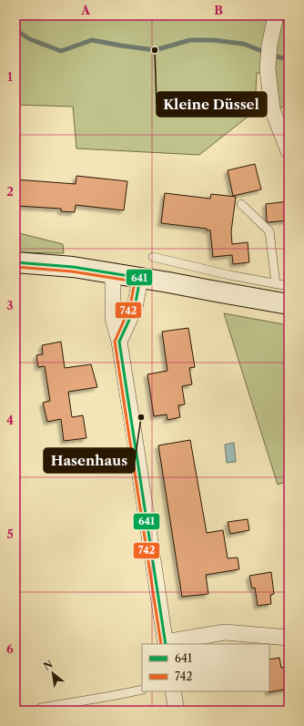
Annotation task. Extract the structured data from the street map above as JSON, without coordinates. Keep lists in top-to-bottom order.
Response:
{
  "places": ["Kleine Düssel", "Hasenhaus"],
  "lines": ["transit line 641", "transit line 742"],
  "legend": ["641", "742"],
  "north": "top left",
  "grid": {
    "columns": ["A", "B"],
    "rows": [
      "1",
      "2",
      "3",
      "4",
      "5",
      "6"
    ]
  }
}
